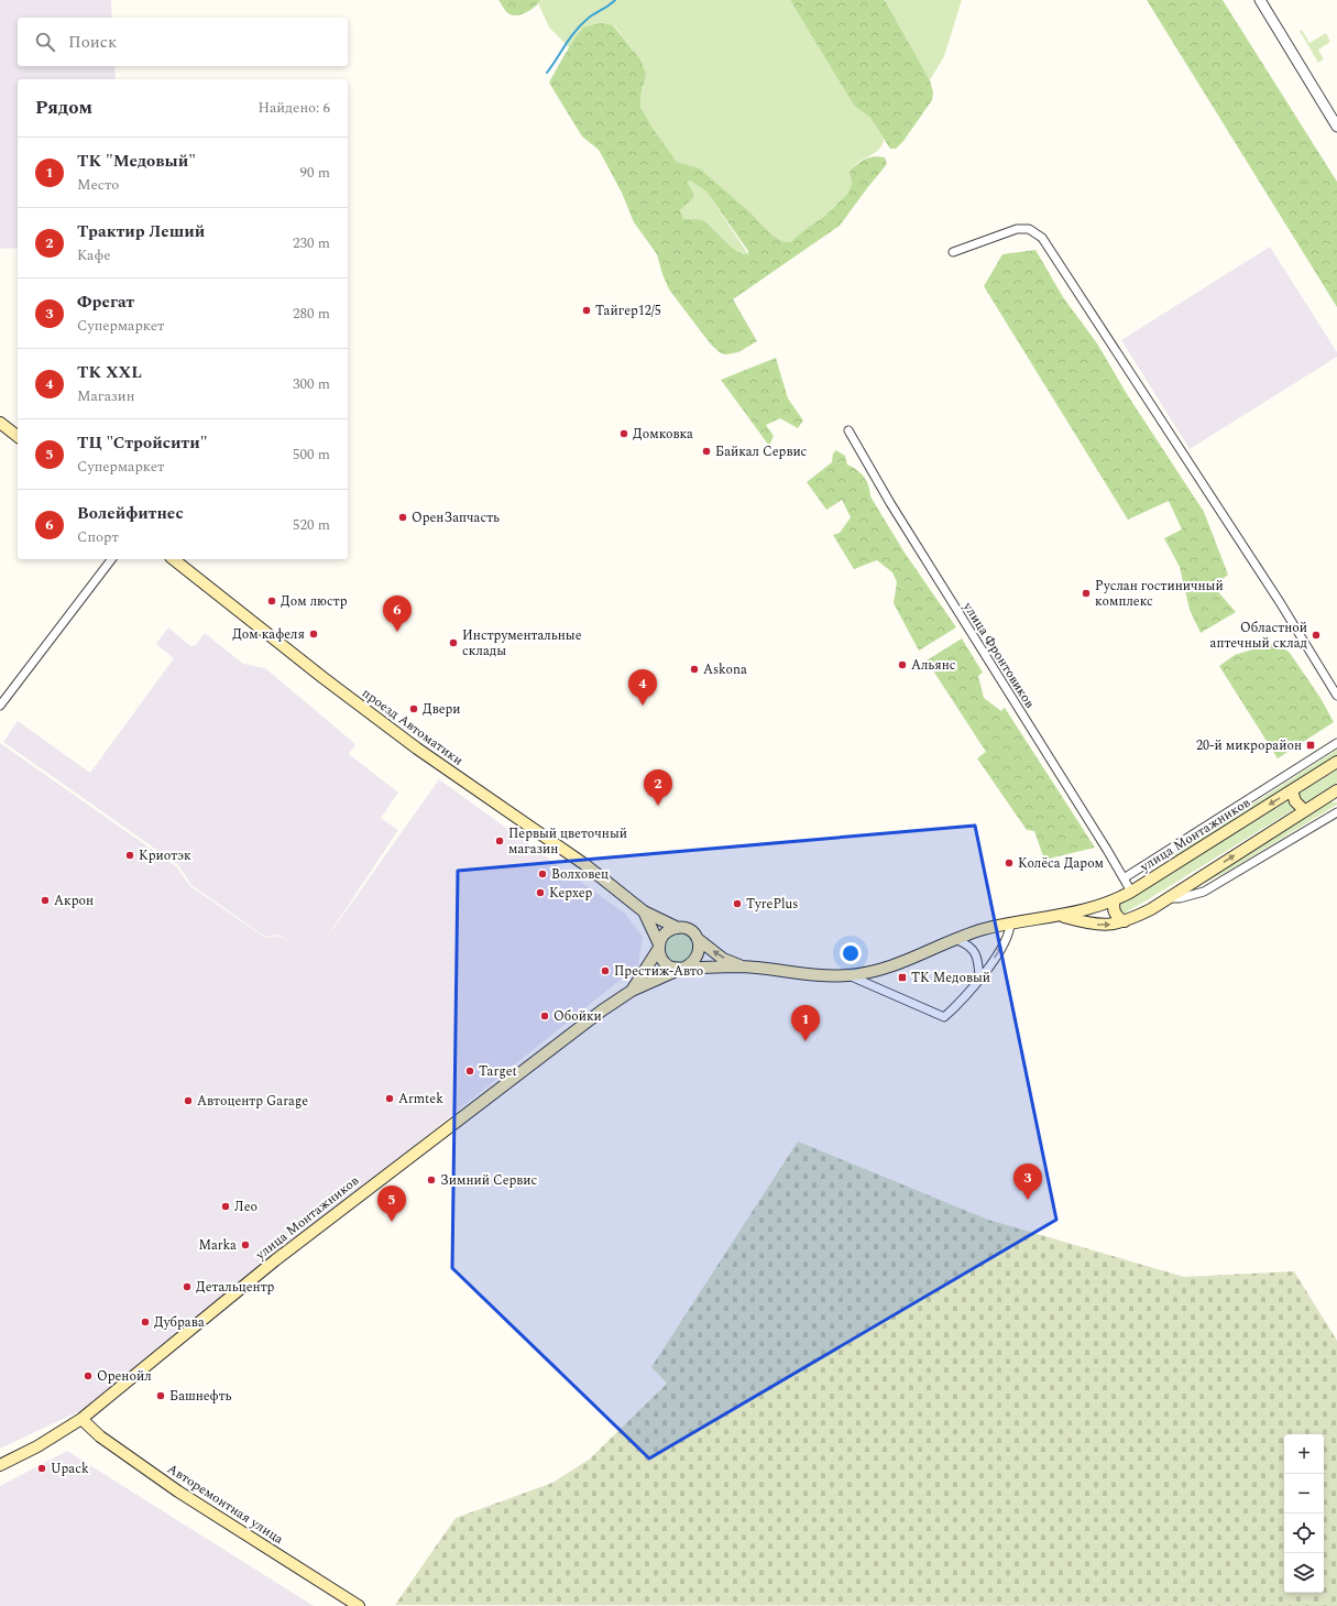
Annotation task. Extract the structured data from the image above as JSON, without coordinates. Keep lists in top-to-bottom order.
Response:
{
  "streets": {
    "main road": ["проезд Автоматики", "улица Монтажников", "Авторемонтная улица"],
    "street": ["улица Фронтовиков"]
  },
  "crossings": [
    ["улица Фронтовиков", "улица Монтажников"],
    ["проезд Автоматики", "улица Монтажников"],
    ["улица Монтажников", "Авторемонтная улица"]
  ],
  "places": {
    "other": [
      "Тайгер12/5",
      "Домковка",
      "Байкал Сервис",
      "ОренЗапчасть",
      "Руслан гостиничный комплекс",
      "Дом люстр",
      "Дом кафеля",
      "Областной аптечный склад",
      "Инструментальные склады",
      "Альянс",
      "Askona",
      "Двери",
      "Первый цветочный магазин",
      "Криотэк",
      "Колёса Даром",
      "Волховец",
      "Керхер",
      "Акрон",
      "TyrePlus",
      "Престиж-Авто",
      "Обойки",
      "Target",
      "Armtek",
      "Автоцентр Garage",
      "Зимний Сервис",
      "Лео",
      "Marka",
      "Детальцентр",
      "Дубрава",
      "Оренойл",
      "Башнефть",
      "Upack"
    ],
    "transit": ["20-й микрорайон", "ТК Медовый"]
  },
  "page": {
    "search": "Поиск",
    "heading": ["Рядом", "Найдено: 6"],
    "list": [
      {
        "mark": "1",
        "name": "ТК \"Медовый\"",
        "note": "Место",
        "value": "90 m"
      },
      {
        "mark": "2",
        "name": "Трактир Леший",
        "note": "Кафе",
        "value": "230 m"
      },
      {
        "mark": "3",
        "name": "Фрегат",
        "note": "Супермаркет",
        "value": "280 m"
      },
      {
        "mark": "4",
        "name": "ТК XXL",
        "note": "Магазин",
        "value": "300 m"
      },
      {
        "mark": "5",
        "name": "ТЦ \"Стройсити\"",
        "note": "Супермаркет",
        "value": "500 m"
      },
      {
        "mark": "6",
        "name": "Волейфитнес",
        "note": "Спорт",
        "value": "520 m"
      }
    ],
    "pins": [
      "6",
      "4",
      "2",
      "1",
      "3",
      "5"
    ],
    "map_buttons": ["+", "−"]
  }
}
